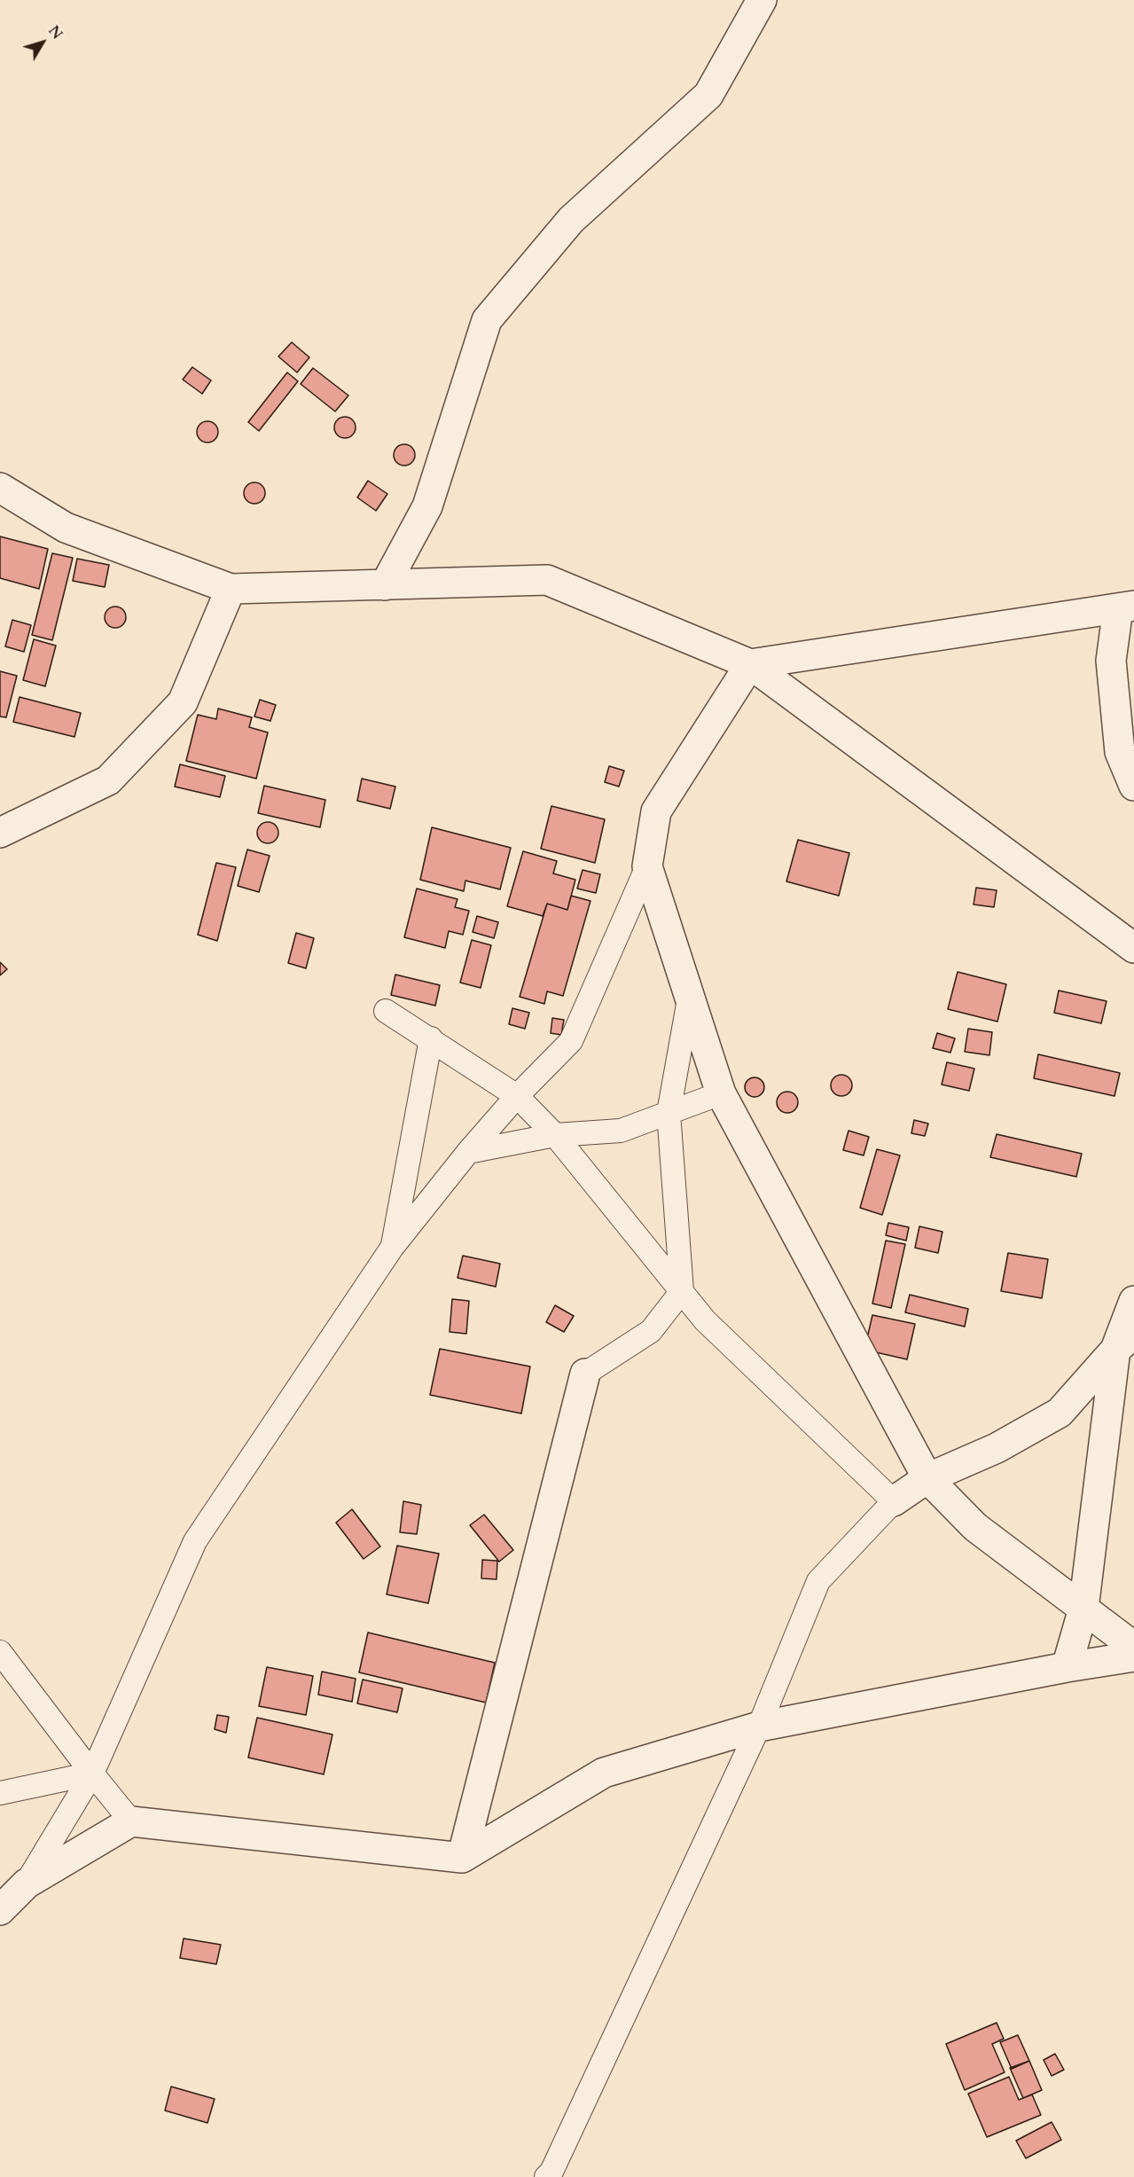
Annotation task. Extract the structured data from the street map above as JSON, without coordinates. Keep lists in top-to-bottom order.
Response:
{
  "north": "top right"
}
